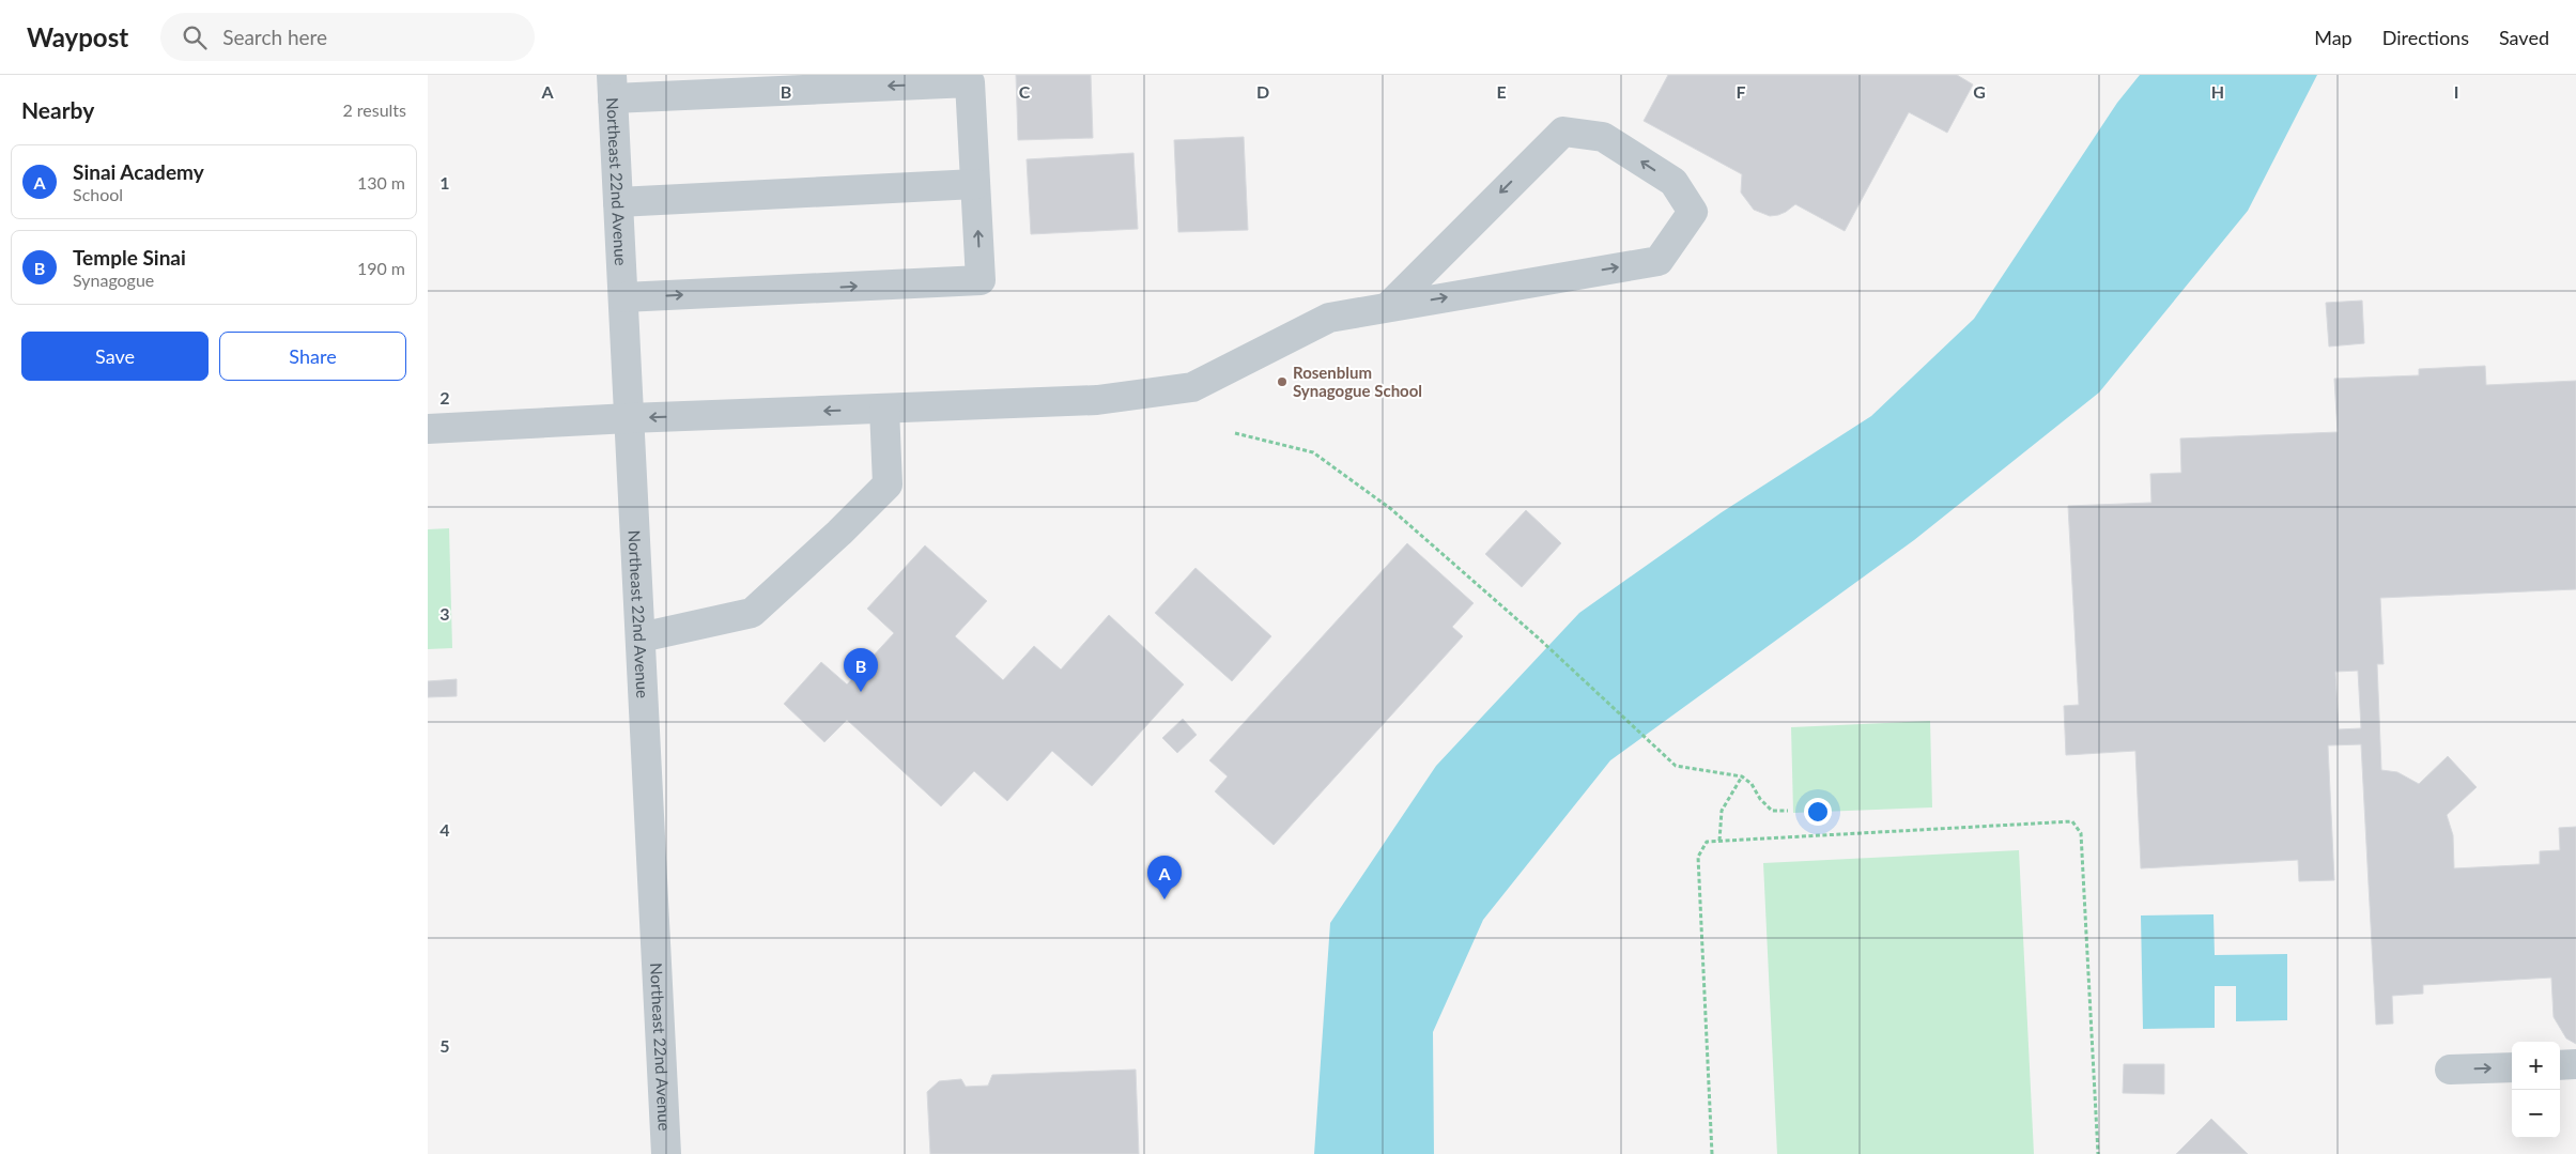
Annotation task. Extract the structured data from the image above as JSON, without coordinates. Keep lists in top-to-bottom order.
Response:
{
  "streets": {
    "street": ["Northeast 22nd Avenue"]
  },
  "places": ["Rosenblum Synagogue School"],
  "page": {
    "header": "Waypost",
    "search": "Search here",
    "nav": ["Map", "Directions", "Saved"],
    "heading": ["Nearby", "2 results"],
    "list": [
      {
        "mark": "A",
        "name": "Sinai Academy",
        "note": "School",
        "value": "130 m"
      },
      {
        "mark": "B",
        "name": "Temple Sinai",
        "note": "Synagogue",
        "value": "190 m"
      }
    ],
    "buttons": ["Save", "Share"],
    "pins": ["B", "A"],
    "map_buttons": ["+", "−"]
  },
  "grid": {
    "columns": [
      "A",
      "B",
      "C",
      "D",
      "E",
      "F",
      "G",
      "H",
      "I"
    ],
    "rows": [
      "1",
      "2",
      "3",
      "4",
      "5"
    ]
  }
}
